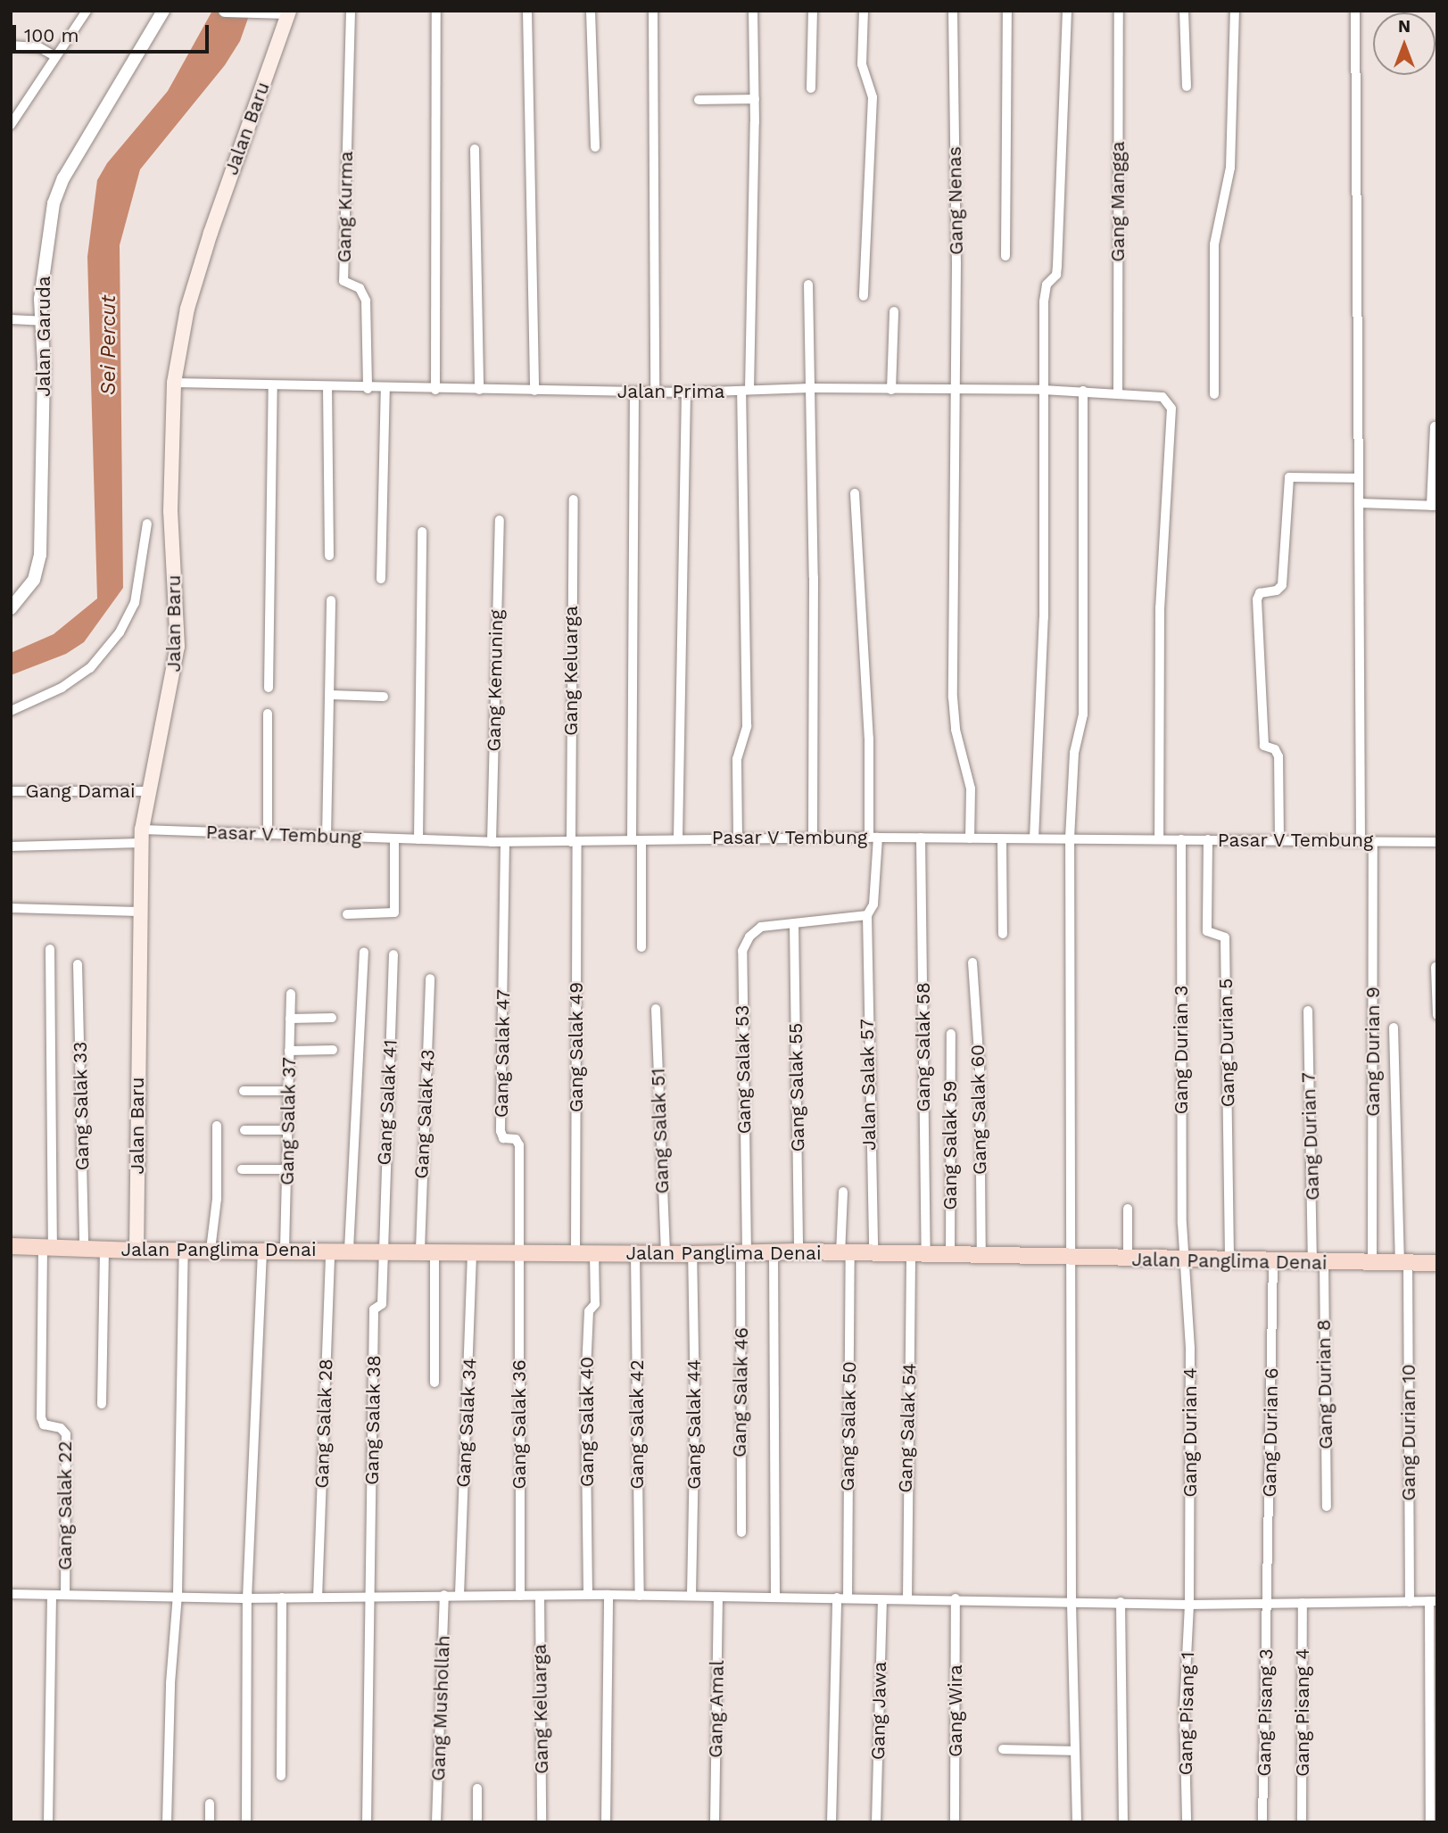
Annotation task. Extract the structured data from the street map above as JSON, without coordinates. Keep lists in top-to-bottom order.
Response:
{
  "streets": {
    "main road": ["Jalan Baru", "Jalan Panglima Denai"],
    "street": [
      "Gang Nenas",
      "Gang Mangga",
      "Gang Kurma",
      "Jalan Garuda",
      "Jalan Prima",
      "Gang Keluarga",
      "Gang Kemuning",
      "Gang Damai",
      "Pasar V Tembung",
      "Gang Durian 5",
      "Gang Salak 49",
      "Gang Salak 58",
      "Gang Durian 3",
      "Gang Durian 9",
      "Gang Salak 47",
      "Gang Salak 53",
      "Jalan Salak 57",
      "Gang Salak 55",
      "Gang Salak 41",
      "Gang Salak 33",
      "Gang Salak 60",
      "Gang Salak 43",
      "Gang Salak 37",
      "Gang Salak 51",
      "Gang Durian 7",
      "Gang Salak 59",
      "Gang Durian 8",
      "Gang Salak 46",
      "Gang Salak 38",
      "Gang Salak 40",
      "Gang Salak 34",
      "Gang Salak 28",
      "Gang Salak 36",
      "Gang Salak 42",
      "Gang Salak 44",
      "Gang Salak 50",
      "Gang Salak 54",
      "Gang Durian 4",
      "Gang Durian 6",
      "Gang Durian 10",
      "Gang Salak 22",
      "Gang Mushollah",
      "Gang Amal",
      "Gang Jawa",
      "Gang Wira",
      "Gang Pisang 3",
      "Gang Pisang 4",
      "Gang Pisang 1"
    ]
  },
  "crossings": [
    ["Jalan Baru", "Jalan Prima"],
    ["Jalan Baru", "Gang Damai"],
    ["Jalan Baru", "Pasar V Tembung"],
    ["Jalan Baru", "Jalan Panglima Denai"],
    ["Gang Nenas", "Jalan Prima"],
    ["Gang Nenas", "Pasar V Tembung"],
    ["Gang Mangga", "Jalan Prima"],
    ["Gang Kurma", "Jalan Prima"],
    ["Jalan Prima", "Pasar V Tembung"],
    ["Gang Keluarga", "Pasar V Tembung"],
    ["Gang Keluarga", "Gang Salak 49"],
    ["Gang Kemuning", "Pasar V Tembung"],
    ["Pasar V Tembung", "Gang Durian 5"],
    ["Pasar V Tembung", "Gang Salak 49"],
    ["Pasar V Tembung", "Gang Salak 58"],
    ["Pasar V Tembung", "Gang Durian 3"],
    ["Pasar V Tembung", "Gang Durian 9"],
    ["Pasar V Tembung", "Gang Salak 47"],
    ["Pasar V Tembung", "Jalan Salak 57"],
    ["Gang Durian 5", "Jalan Panglima Denai"],
    ["Gang Salak 49", "Jalan Panglima Denai"],
    ["Gang Salak 58", "Jalan Panglima Denai"],
    ["Gang Salak 58", "Gang Salak 54"],
    ["Gang Durian 3", "Jalan Panglima Denai"],
    ["Gang Durian 3", "Gang Durian 4"],
    ["Gang Durian 9", "Jalan Panglima Denai"],
    ["Gang Salak 47", "Jalan Panglima Denai"],
    ["Gang Salak 47", "Gang Salak 36"],
    ["Gang Salak 53", "Jalan Salak 57"],
    ["Gang Salak 53", "Gang Salak 55"],
    ["Gang Salak 53", "Jalan Panglima Denai"],
    ["Gang Salak 53", "Gang Salak 46"],
    ["Jalan Salak 57", "Jalan Panglima Denai"],
    ["Gang Salak 55", "Jalan Panglima Denai"],
    ["Gang Salak 41", "Jalan Panglima Denai"],
    ["Gang Salak 41", "Gang Salak 38"],
    ["Gang Salak 33", "Jalan Panglima Denai"],
    ["Gang Salak 60", "Jalan Panglima Denai"],
    ["Gang Salak 43", "Jalan Panglima Denai"],
    ["Gang Salak 37", "Jalan Panglima Denai"],
    ["Gang Salak 51", "Jalan Panglima Denai"],
    ["Gang Durian 7", "Jalan Panglima Denai"],
    ["Gang Durian 7", "Gang Durian 8"],
    ["Gang Salak 59", "Jalan Panglima Denai"],
    ["Jalan Panglima Denai", "Gang Durian 8"],
    ["Jalan Panglima Denai", "Gang Salak 46"],
    ["Jalan Panglima Denai", "Gang Salak 38"],
    ["Jalan Panglima Denai", "Gang Salak 40"],
    ["Jalan Panglima Denai", "Gang Salak 34"],
    ["Jalan Panglima Denai", "Gang Salak 28"],
    ["Jalan Panglima Denai", "Gang Salak 36"],
    ["Jalan Panglima Denai", "Gang Salak 42"],
    ["Jalan Panglima Denai", "Gang Salak 44"],
    ["Jalan Panglima Denai", "Gang Salak 50"],
    ["Jalan Panglima Denai", "Gang Salak 54"],
    ["Jalan Panglima Denai", "Gang Durian 4"],
    ["Jalan Panglima Denai", "Gang Durian 6"],
    ["Jalan Panglima Denai", "Gang Durian 10"],
    ["Jalan Panglima Denai", "Gang Salak 22"],
    ["Gang Durian 4", "Gang Pisang 1"],
    ["Gang Durian 6", "Gang Pisang 3"]
  ],
  "water": ["Sei Percut"],
  "scale_bar": "100 m",
  "north": "top"
}
